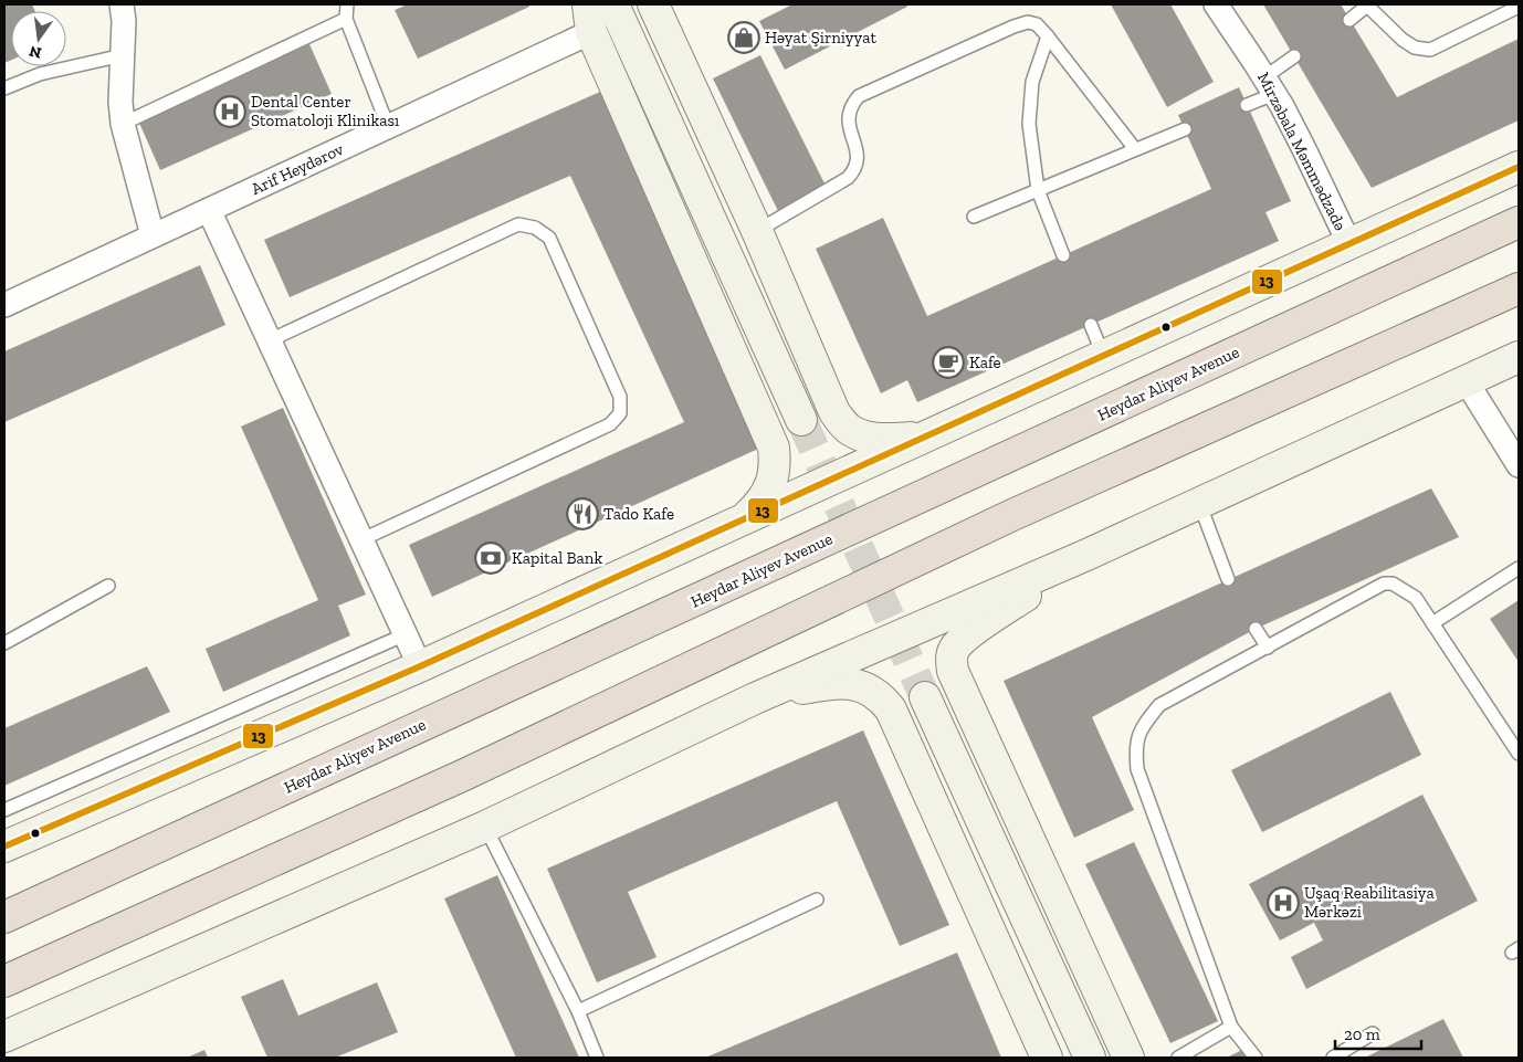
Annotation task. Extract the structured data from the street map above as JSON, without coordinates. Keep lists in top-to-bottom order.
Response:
{
  "streets": {
    "highway": ["Heydar Aliyev Avenue"],
    "street": ["Mirzəbala Məmmədzadə", "Arif Heydərov"]
  },
  "places": {
    "shop": ["Həyat Şirniyyat"],
    "hospital": ["Dental Center Stomatoloji Klinikası", "Uşaq Reabilitasiya Mərkəzi"],
    "cafe": ["Kafe"],
    "restaurant": ["Tado Kafe"],
    "bank": ["Kapital Bank"]
  },
  "lines": ["transit line 13"],
  "scale_bar": "20 m",
  "north": "bottom"
}
